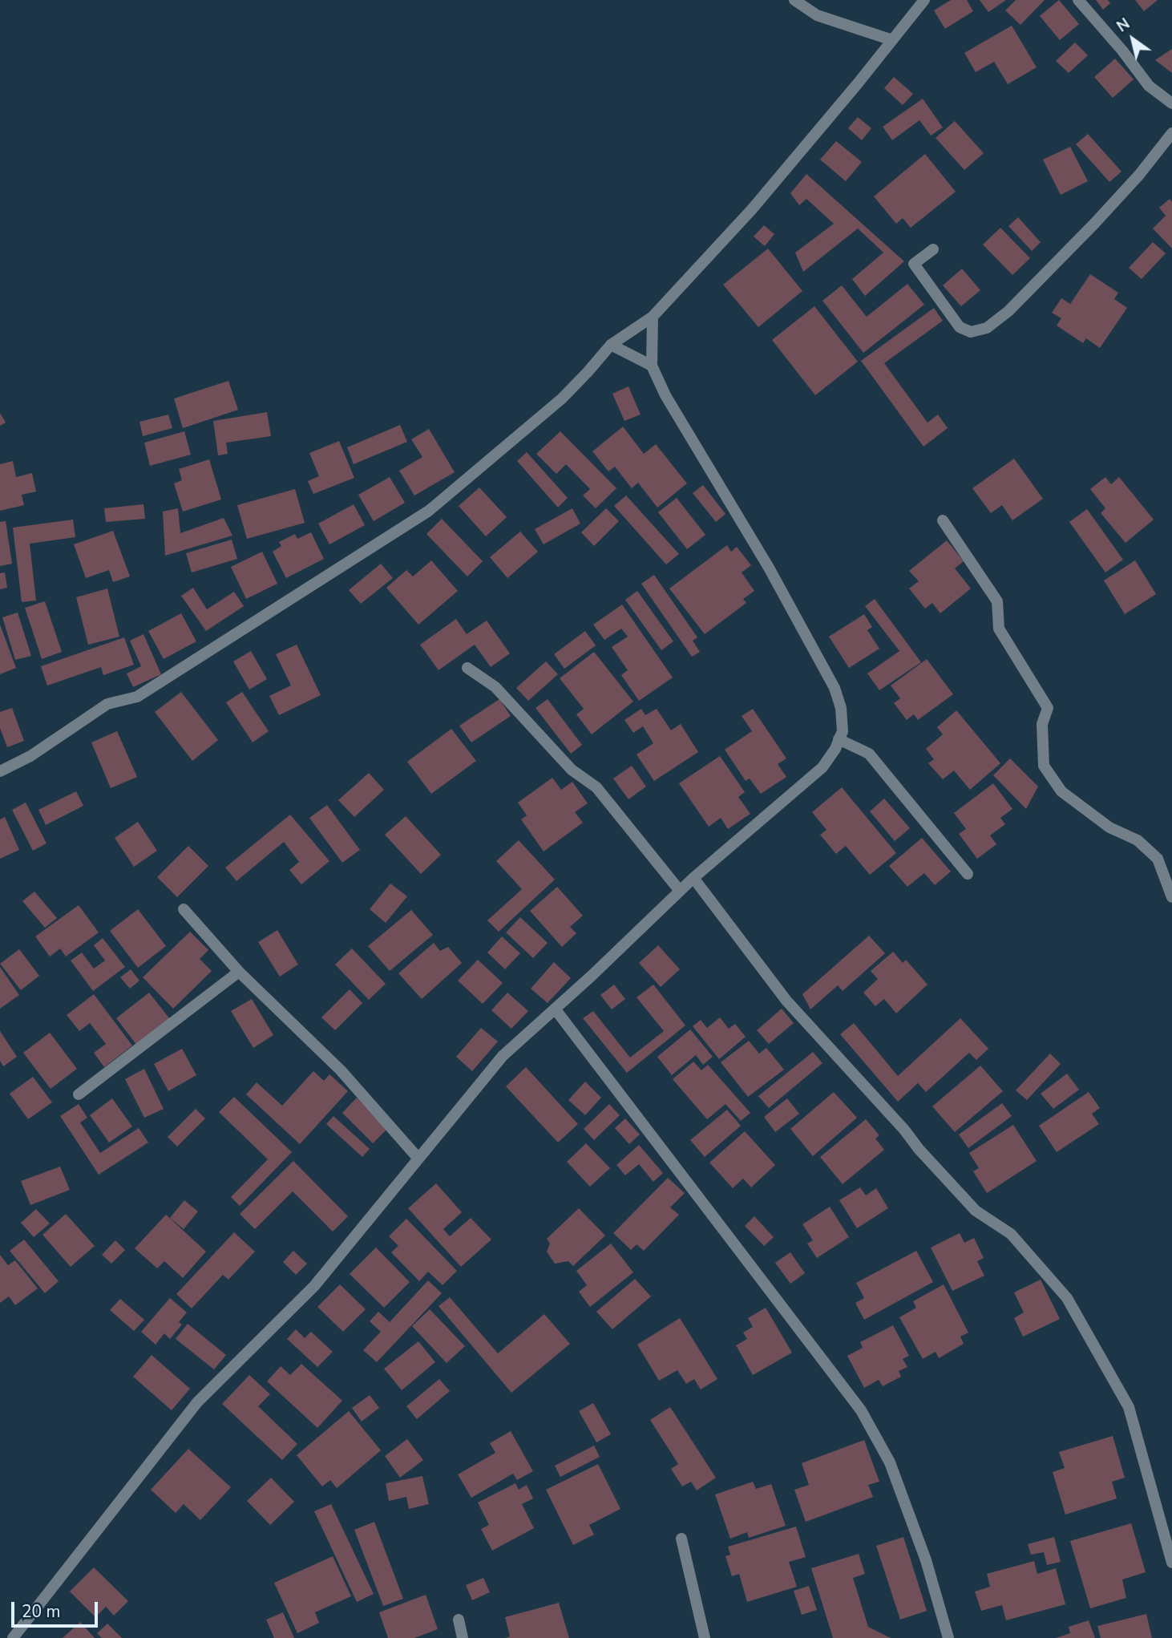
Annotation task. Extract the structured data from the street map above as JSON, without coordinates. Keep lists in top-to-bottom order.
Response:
{
  "scale_bar": "20 m",
  "north": "top left"
}
